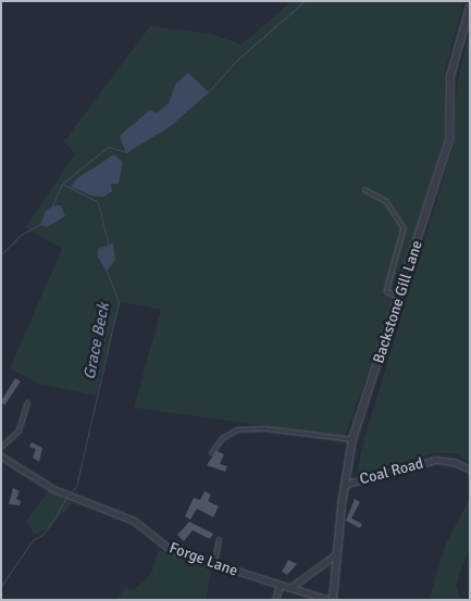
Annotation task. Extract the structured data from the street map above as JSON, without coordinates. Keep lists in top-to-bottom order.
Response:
{
  "streets": {
    "street": ["Backstone Gill Lane", "Coal Road", "Forge Lane"]
  },
  "crossings": [
    ["Backstone Gill Lane", "Coal Road"]
  ],
  "water": ["Grace Beck"]
}
